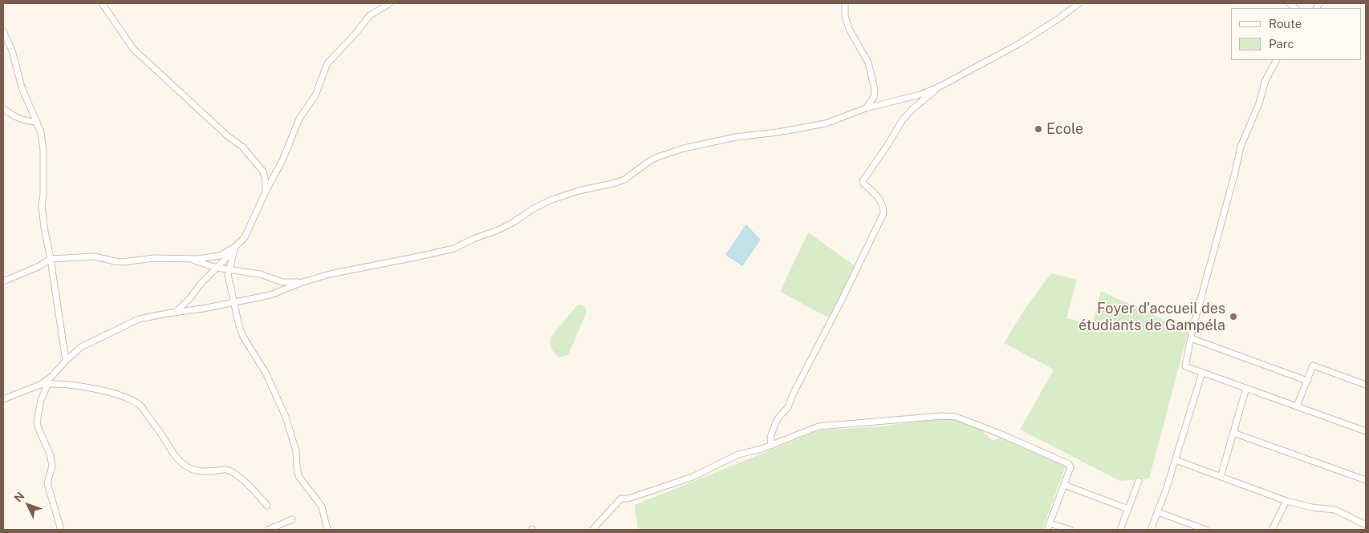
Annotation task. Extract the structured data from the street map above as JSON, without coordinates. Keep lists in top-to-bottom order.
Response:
{
  "places": ["Ecole", "Foyer d'accueil des étudiants de Gampéla"],
  "legend": ["Route", "Parc"],
  "north": "top left"
}
